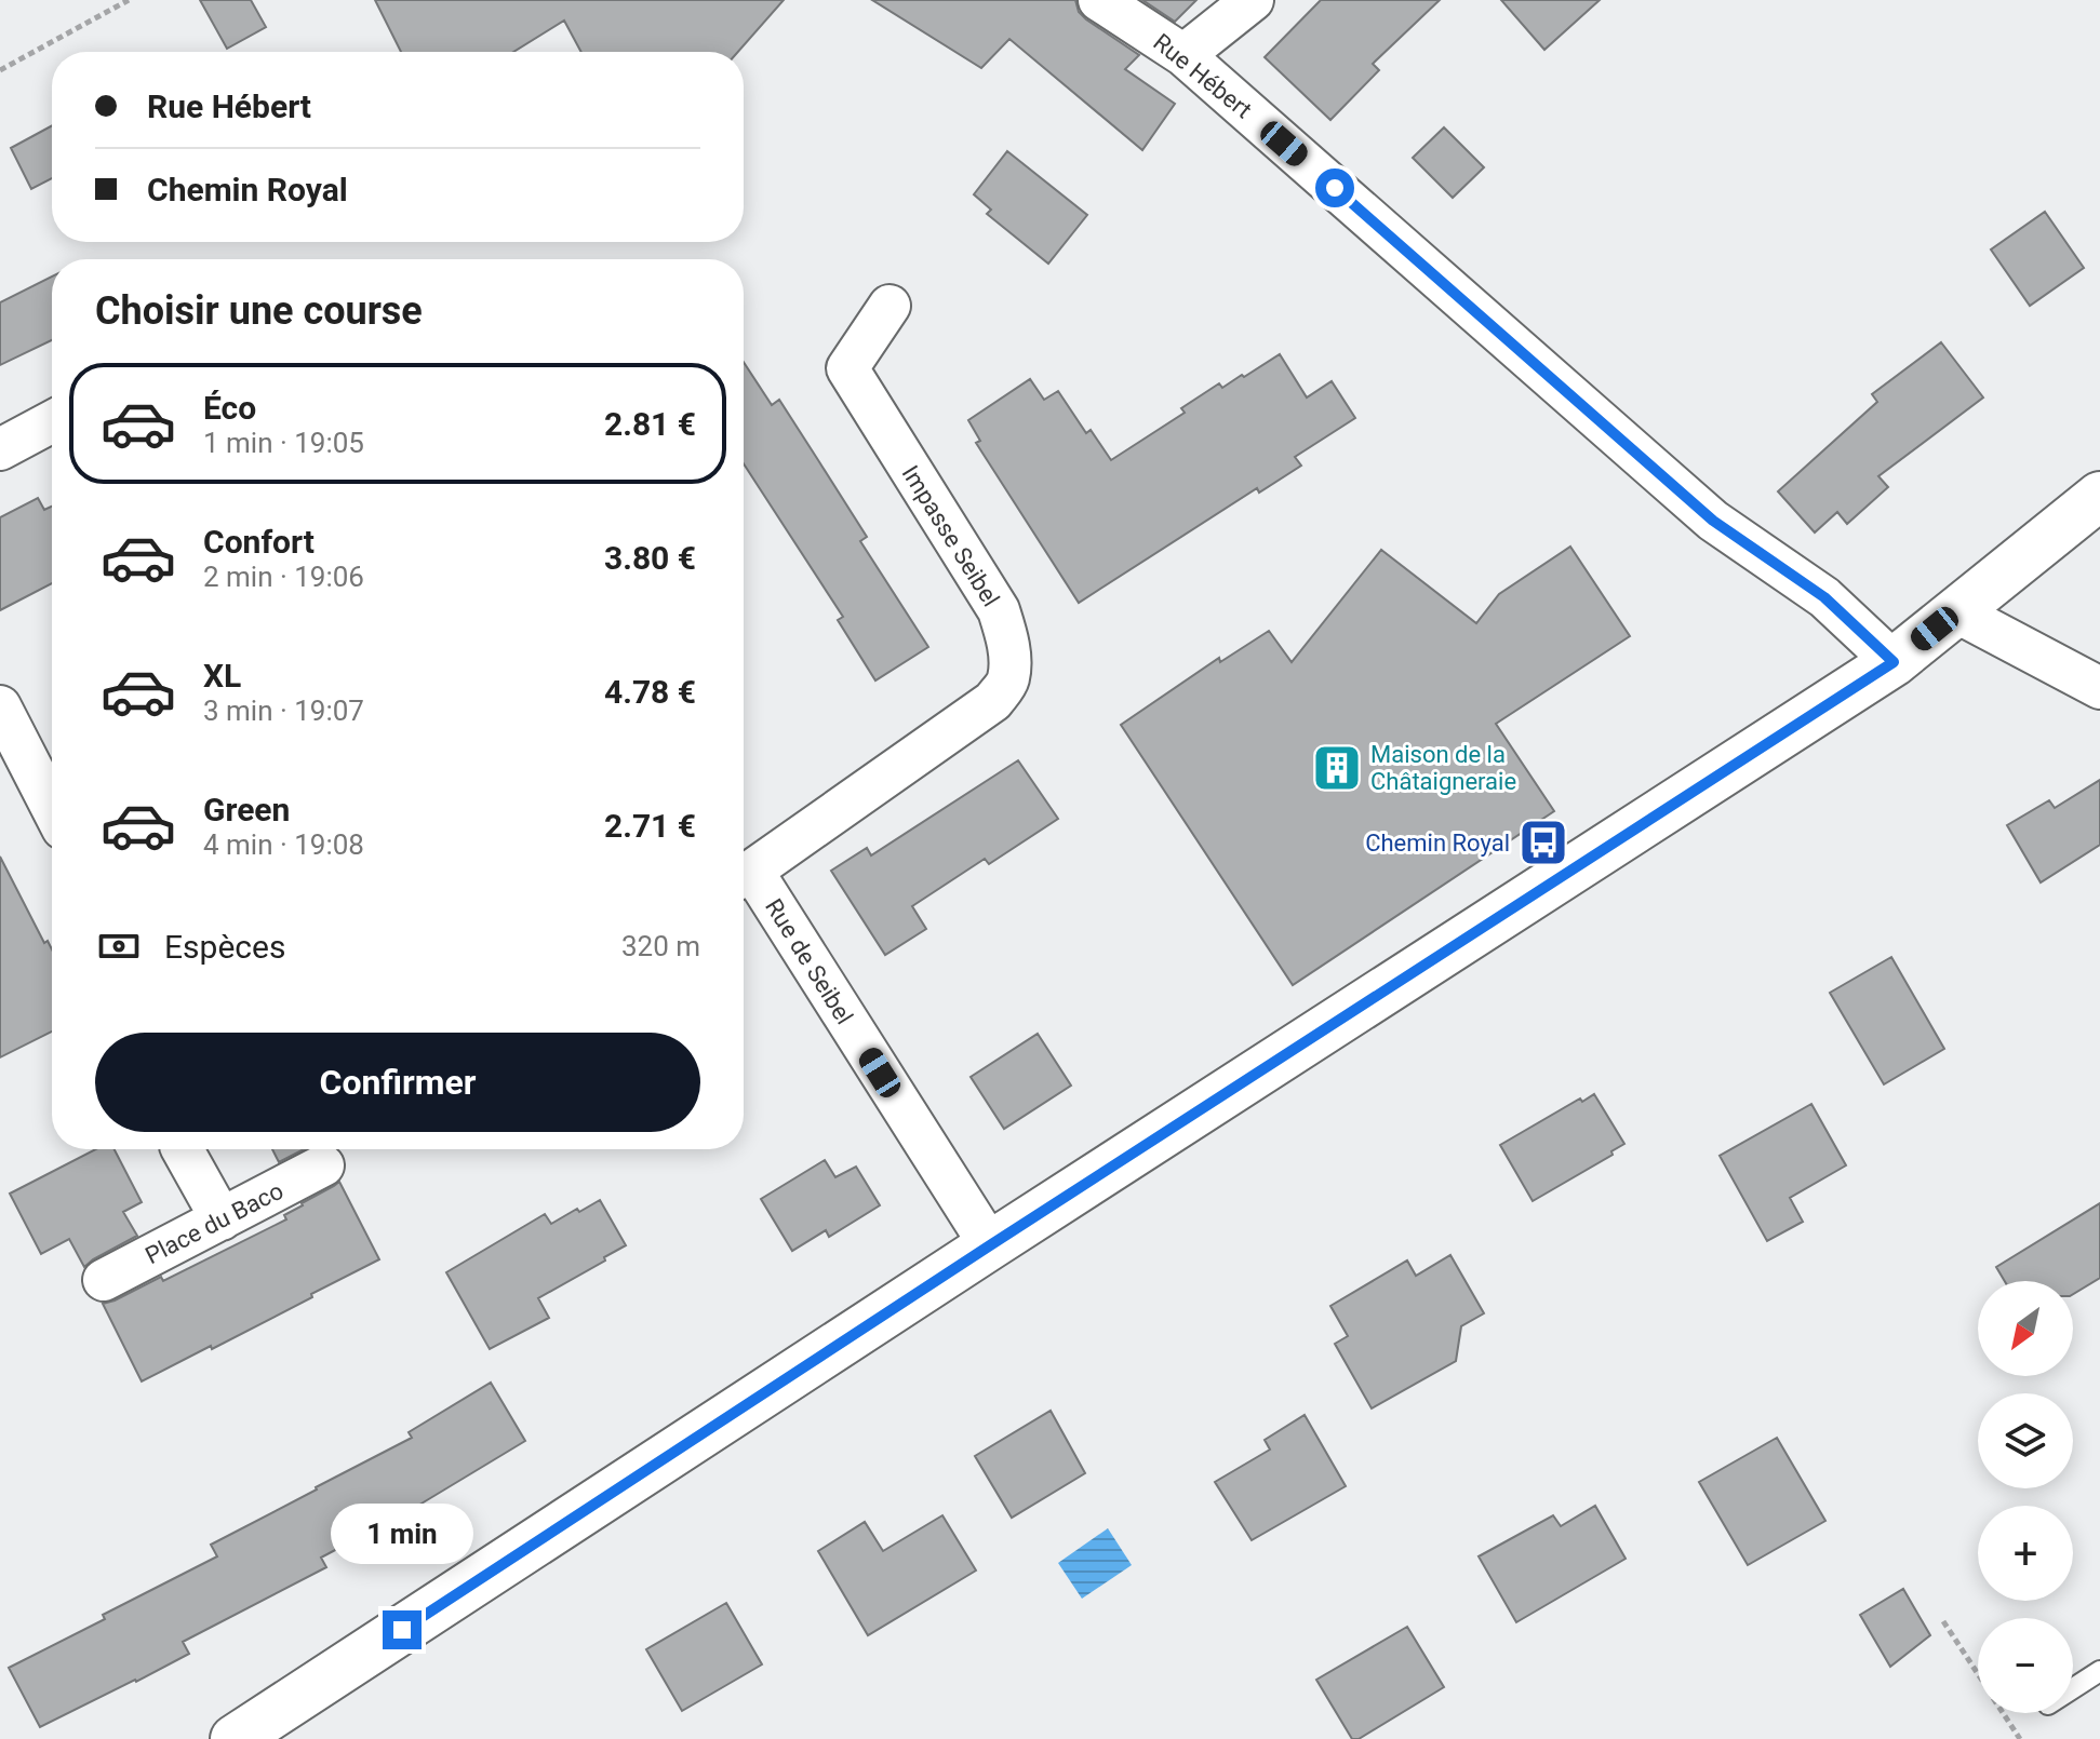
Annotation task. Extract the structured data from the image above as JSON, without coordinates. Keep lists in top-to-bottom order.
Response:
{
  "streets": {
    "street": [
      "Rue Hébert",
      "Impasse Seibel",
      "Rue de Seibel",
      "Place du Baco"
    ]
  },
  "places": {
    "building": ["Maison de la Châtaigneraie"],
    "bus stop": ["Chemin Royal"]
  },
  "north": "bottom left",
  "page": {
    "banner": ["Rue Hébert", "Chemin Royal"],
    "heading": "Choisir une course",
    "list": [
      {
        "name": "Éco",
        "note": "1 min · 19:05",
        "value": "2.81 €"
      },
      {
        "name": "Confort",
        "note": "2 min · 19:06",
        "value": "3.80 €"
      },
      {
        "name": "XL",
        "note": "3 min · 19:07",
        "value": "4.78 €"
      },
      {
        "name": "Green",
        "note": "4 min · 19:08",
        "value": "2.71 €"
      }
    ],
    "pay": ["Espèces", "320 m"],
    "buttons": "Confirmer",
    "map_buttons": ["+", "−"],
    "bubble": "1 min"
  }
}
